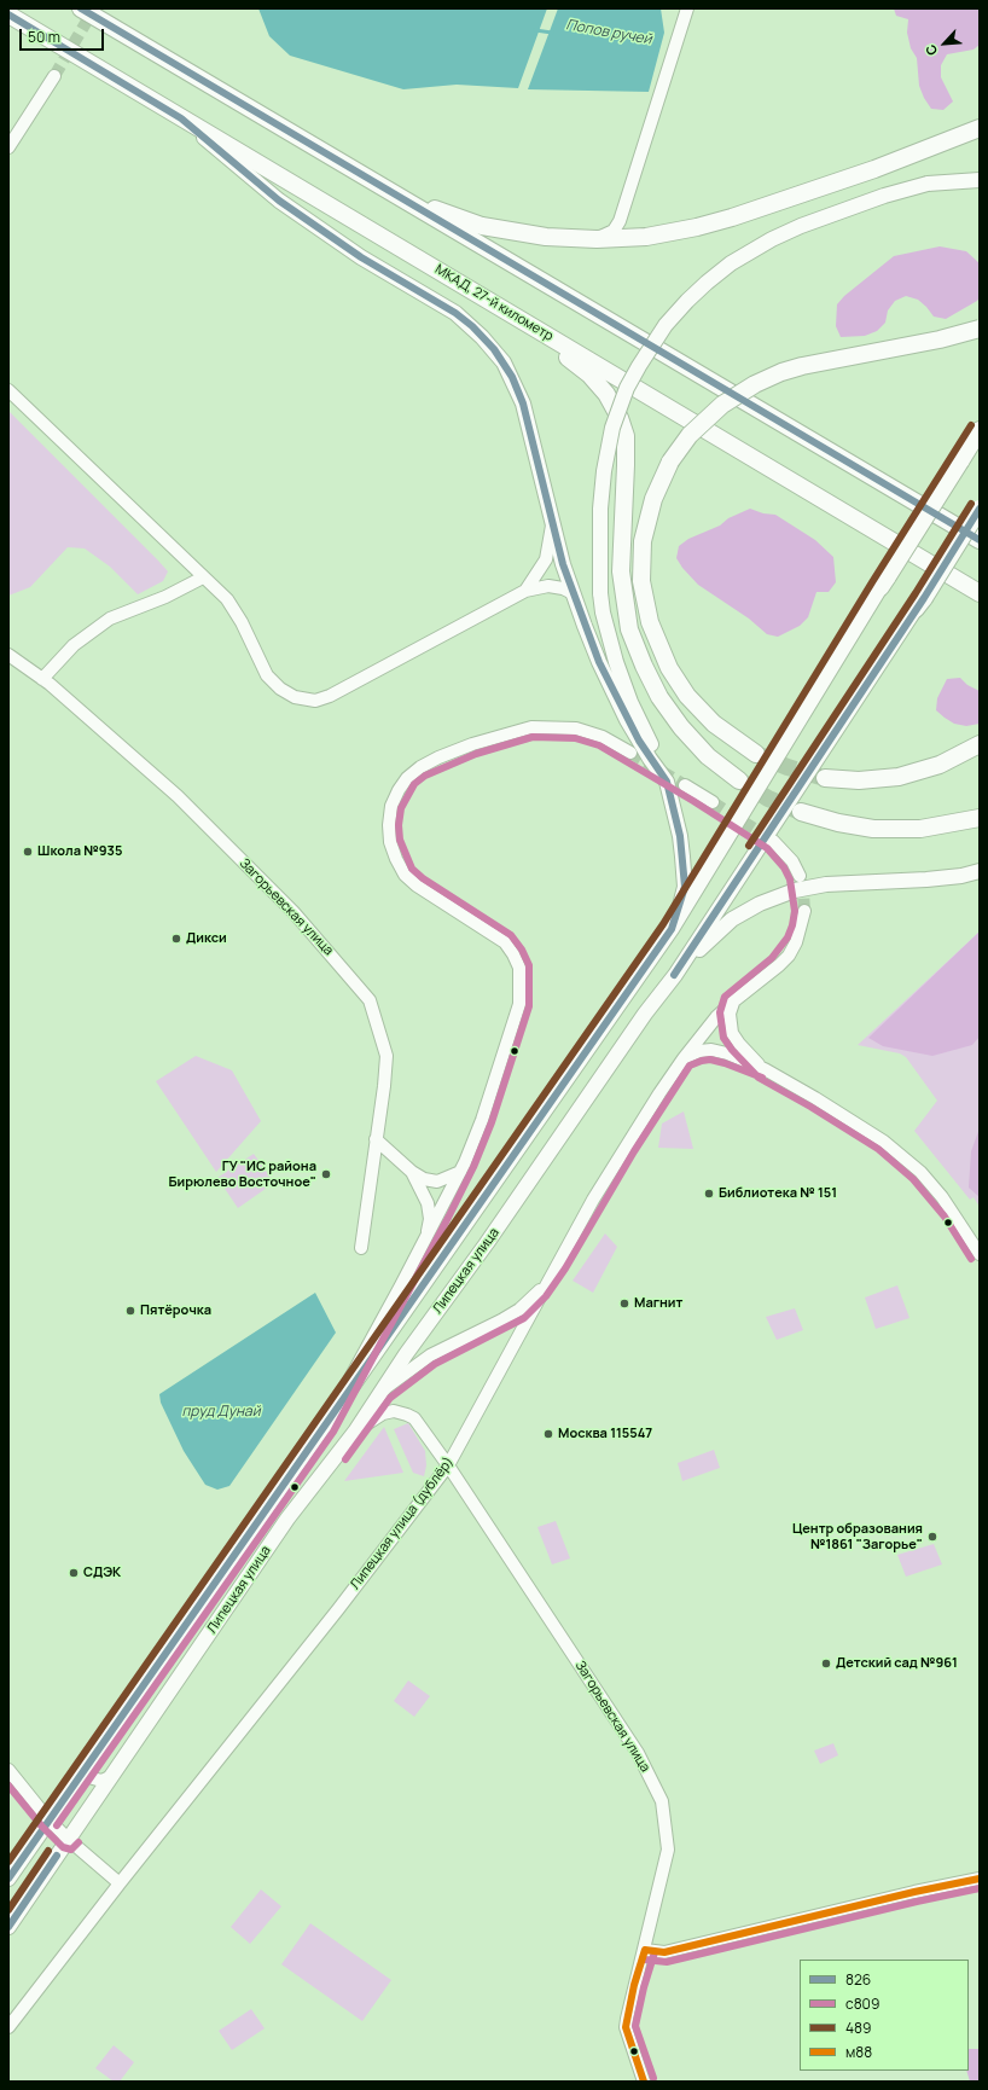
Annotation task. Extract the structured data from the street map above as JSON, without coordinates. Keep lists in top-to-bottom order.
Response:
{
  "streets": {
    "highway": ["МКАД, 27-й километр"],
    "main road": ["Липецкая улица"],
    "street": ["Загорьевская улица", "Липецкая улица (дублёр)"]
  },
  "crossings": [
    ["Загорьевская улица", "Липецкая улица"],
    ["Загорьевская улица", "Липецкая улица (дублёр)"]
  ],
  "water": ["Попов ручей", "пруд Дунай"],
  "places": [
    "Школа №935",
    "Дикси",
    "ГУ \"ИС района Бирюлево Восточное\"",
    "Библиотека № 151",
    "Магнит",
    "Пятёрочка",
    "Москва 115547",
    "Центр образования №1861 \"Загорье\"",
    "СДЭК",
    "Детский сад №961"
  ],
  "lines": [
    "transit line 826",
    "transit line 489",
    "transit line с809",
    "transit line м88"
  ],
  "legend": [
    "826",
    "с809",
    "489",
    "м88"
  ],
  "scale_bar": "50 m",
  "north": "bottom left"
}
